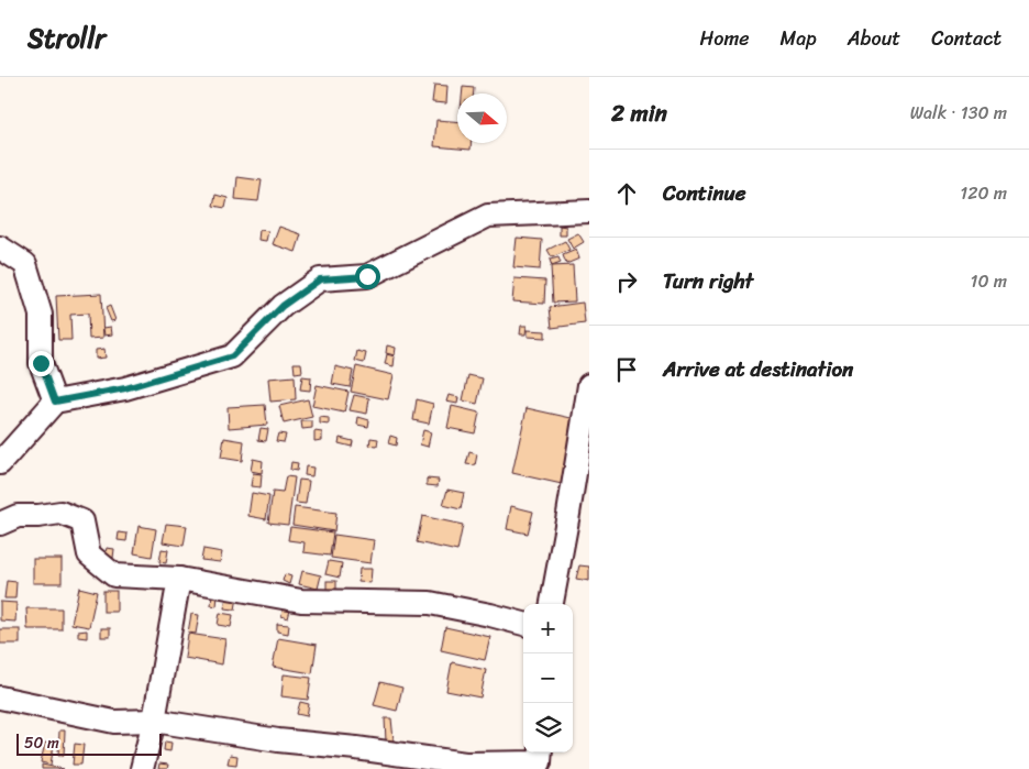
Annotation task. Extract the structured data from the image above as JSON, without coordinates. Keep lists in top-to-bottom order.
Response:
{
  "scale_bar": "50 m",
  "north": "right",
  "page": {
    "header": "Strollr",
    "nav": [
      "Home",
      "Map",
      "About",
      "Contact"
    ],
    "heading": ["2 min", "Walk · 130 m"],
    "list": [
      ["Continue", "120 m"],
      ["Turn right", "10 m"],
      "Arrive at destination"
    ],
    "map_buttons": ["+", "−"],
    "scale": "50 m"
  }
}
